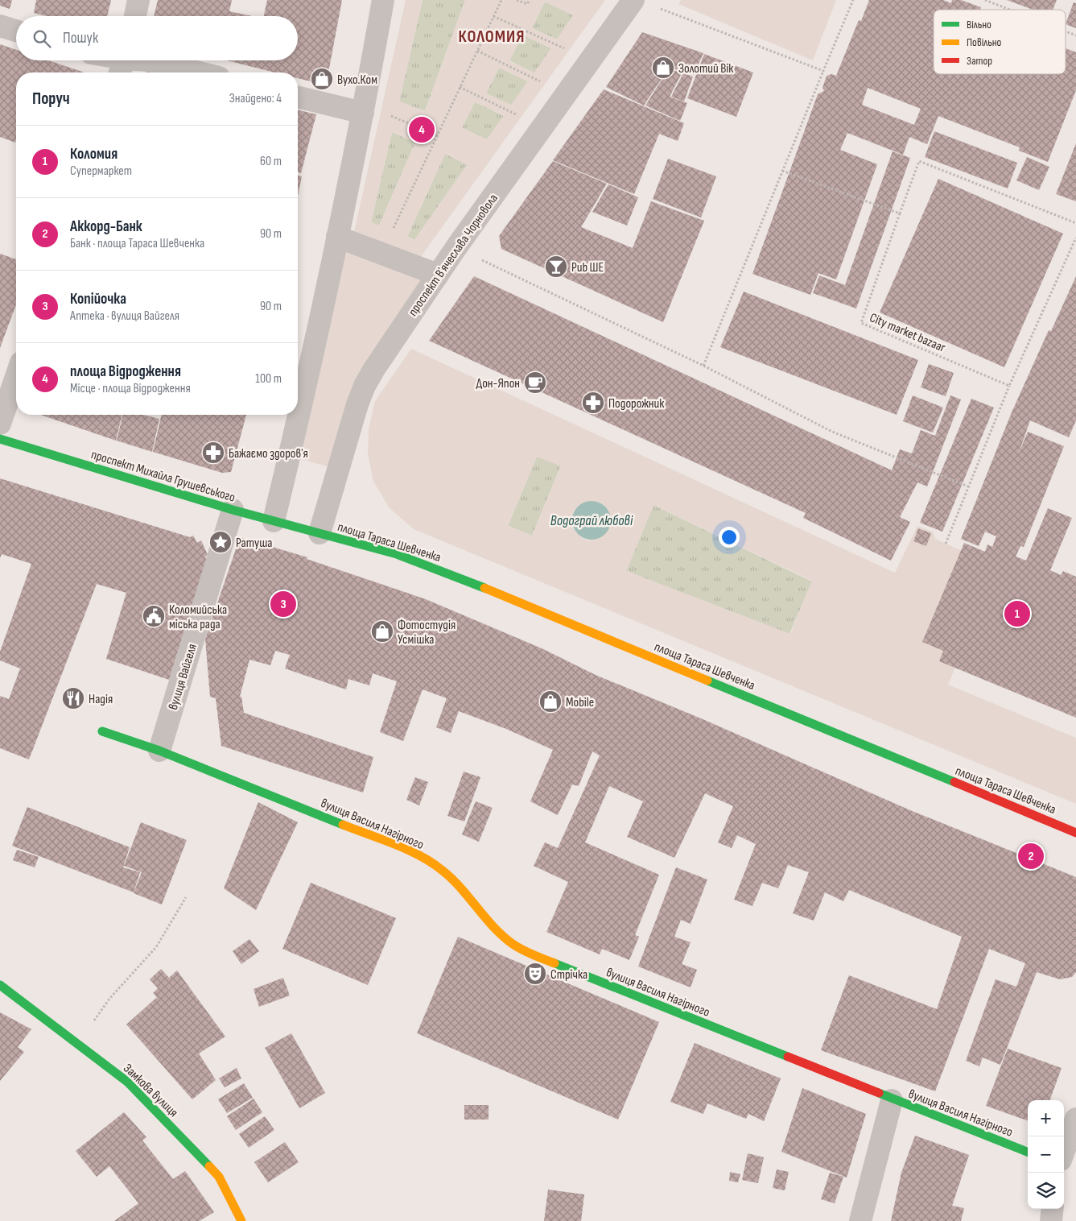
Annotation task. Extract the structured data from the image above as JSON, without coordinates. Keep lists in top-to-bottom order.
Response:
{
  "streets": {
    "main road": [
      "проспект Михайла Грушевського",
      "площа Тараса Шевченка",
      "вулиця Василя Нагірного",
      "Замкова вулиця"
    ],
    "street": ["проспект Вʼячеслава Чорновола", "вулиця Вайгеля"],
    "path": ["City market bazaar"]
  },
  "crossings": [
    ["проспект Вʼячеслава Чорновола", "проспект Михайла Грушевського"],
    ["проспект Вʼячеслава Чорновола", "площа Тараса Шевченка"],
    ["проспект Михайла Грушевського", "площа Тараса Шевченка"],
    ["проспект Михайла Грушевського", "вулиця Вайгеля"],
    ["вулиця Вайгеля", "вулиця Василя Нагірного"]
  ],
  "districts": ["КОЛОМИЯ"],
  "water": ["Водограй любові"],
  "places": {
    "shop": [
      "Золотий Вік",
      "Вухо.Ком",
      "Фотостудія Усмішка",
      "Mobile"
    ],
    "bar": ["Pub ШЕ"],
    "cafe": ["Дон-Япон"],
    "pharmacy": ["Подорожник", "Бажаємо здоровʼя"],
    "place": ["Ратуша"],
    "public building": ["Коломийська міська рада"],
    "restaurant": ["Надія"],
    "theatre": ["Стрічка"]
  },
  "legend": ["Вільно", "Повільно", "Затор"],
  "page": {
    "search": "Пошук",
    "heading": ["Поруч", "Знайдено: 4"],
    "pins": [
      "4",
      "3",
      "1",
      "2"
    ],
    "list": [
      {
        "mark": "1",
        "name": "Коломия",
        "note": "Супермаркет",
        "value": "60 m"
      },
      {
        "mark": "2",
        "name": "Аккорд-Банк",
        "note": "Банк · площа Тараса Шевченка",
        "value": "90 m"
      },
      {
        "mark": "3",
        "name": "Копійочка",
        "note": "Аптека · вулиця Вайгеля",
        "value": "90 m"
      },
      {
        "mark": "4",
        "name": "площа Відродження",
        "note": "Місце · площа Відродження",
        "value": "100 m"
      }
    ],
    "map_buttons": ["+", "−"]
  }
}
